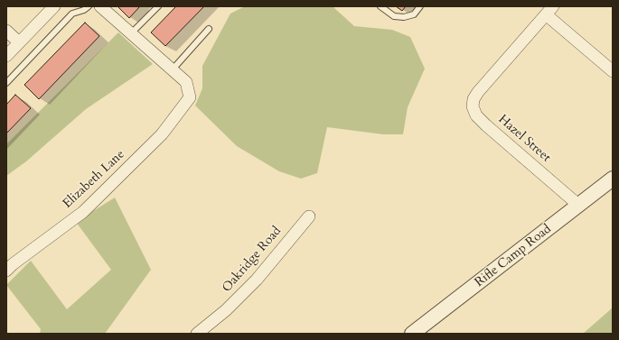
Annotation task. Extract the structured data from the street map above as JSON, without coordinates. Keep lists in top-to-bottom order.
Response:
{
  "streets": {
    "street": [
      "Hazel Street",
      "Elizabeth Lane",
      "Rifle Camp Road",
      "Oakridge Road"
    ]
  },
  "crossings": [
    ["Hazel Street", "Rifle Camp Road"]
  ]
}
